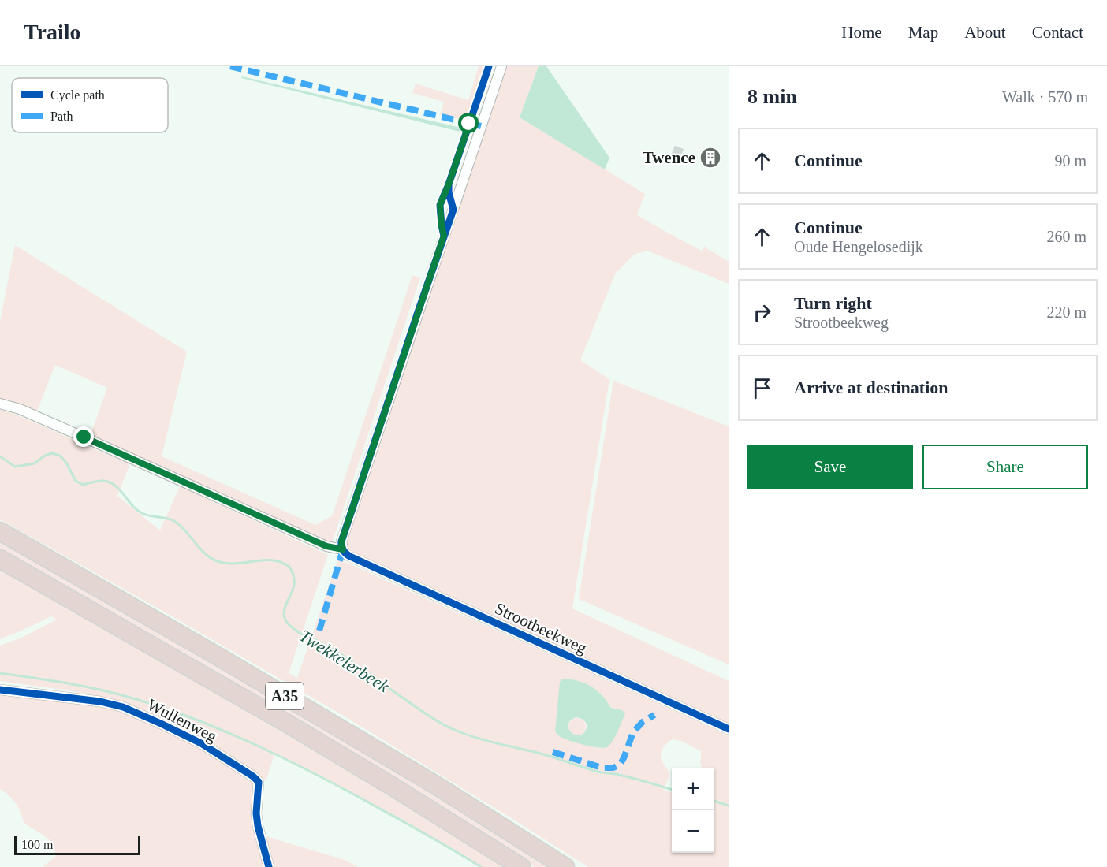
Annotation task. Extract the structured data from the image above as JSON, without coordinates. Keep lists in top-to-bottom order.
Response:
{
  "streets": {
    "highway": ["A35"],
    "street": ["Strootbeekweg", "Wullenweg"]
  },
  "water": ["Twekkelerbeek"],
  "places": {
    "building": ["Twence"]
  },
  "legend": ["Cycle path", "Path"],
  "scale_bar": "100 m",
  "page": {
    "header": "Trailo",
    "nav": [
      "Home",
      "Map",
      "About",
      "Contact"
    ],
    "heading": ["8 min", "Walk · 570 m"],
    "list": [
      ["Continue", "90 m"],
      ["Continue", "Oude Hengelosedijk", "260 m"],
      ["Turn right", "Strootbeekweg", "220 m"],
      "Arrive at destination"
    ],
    "buttons": ["Save", "Share"],
    "map_buttons": ["+", "−"],
    "scale": "100 m"
  }
}
